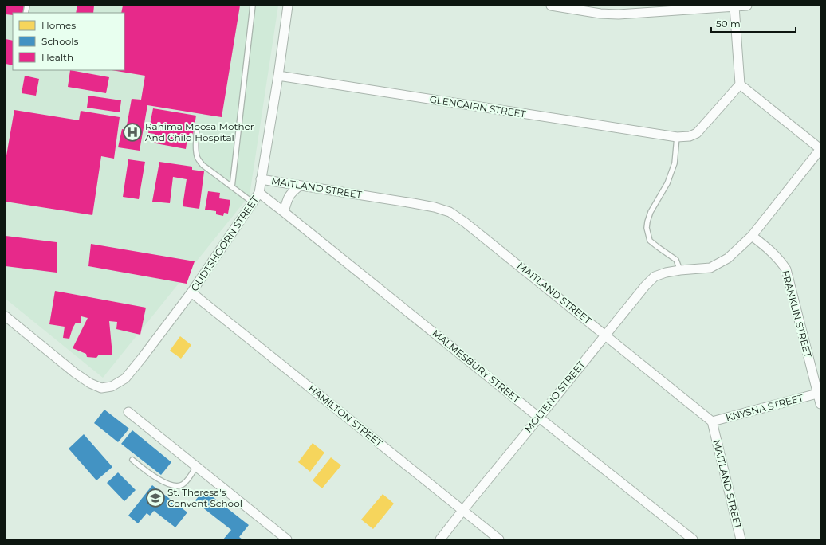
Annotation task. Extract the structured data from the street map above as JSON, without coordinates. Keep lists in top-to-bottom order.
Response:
{
  "streets": {
    "street": [
      "GLENCAIRN STREET",
      "MAITLAND STREET",
      "OUDTSHOORN STREET",
      "FRANKLIN STREET",
      "MALMESBURY STREET",
      "MOLTENO STREET",
      "KNYSNA STREET",
      "HAMILTON STREET"
    ]
  },
  "crossings": [
    ["GLENCAIRN STREET", "OUDTSHOORN STREET"],
    ["MAITLAND STREET", "OUDTSHOORN STREET"],
    ["MAITLAND STREET", "MOLTENO STREET"],
    ["MAITLAND STREET", "KNYSNA STREET"],
    ["OUDTSHOORN STREET", "MALMESBURY STREET"],
    ["OUDTSHOORN STREET", "HAMILTON STREET"],
    ["FRANKLIN STREET", "MOLTENO STREET"],
    ["FRANKLIN STREET", "KNYSNA STREET"],
    ["MALMESBURY STREET", "MOLTENO STREET"],
    ["MOLTENO STREET", "HAMILTON STREET"]
  ],
  "places": {
    "hospital": ["Rahima Moosa Mother And Child Hospital"],
    "school or university": ["St. Theresa's Convent School"]
  },
  "legend": ["Homes", "Schools", "Health"],
  "scale_bar": "50 m"
}
